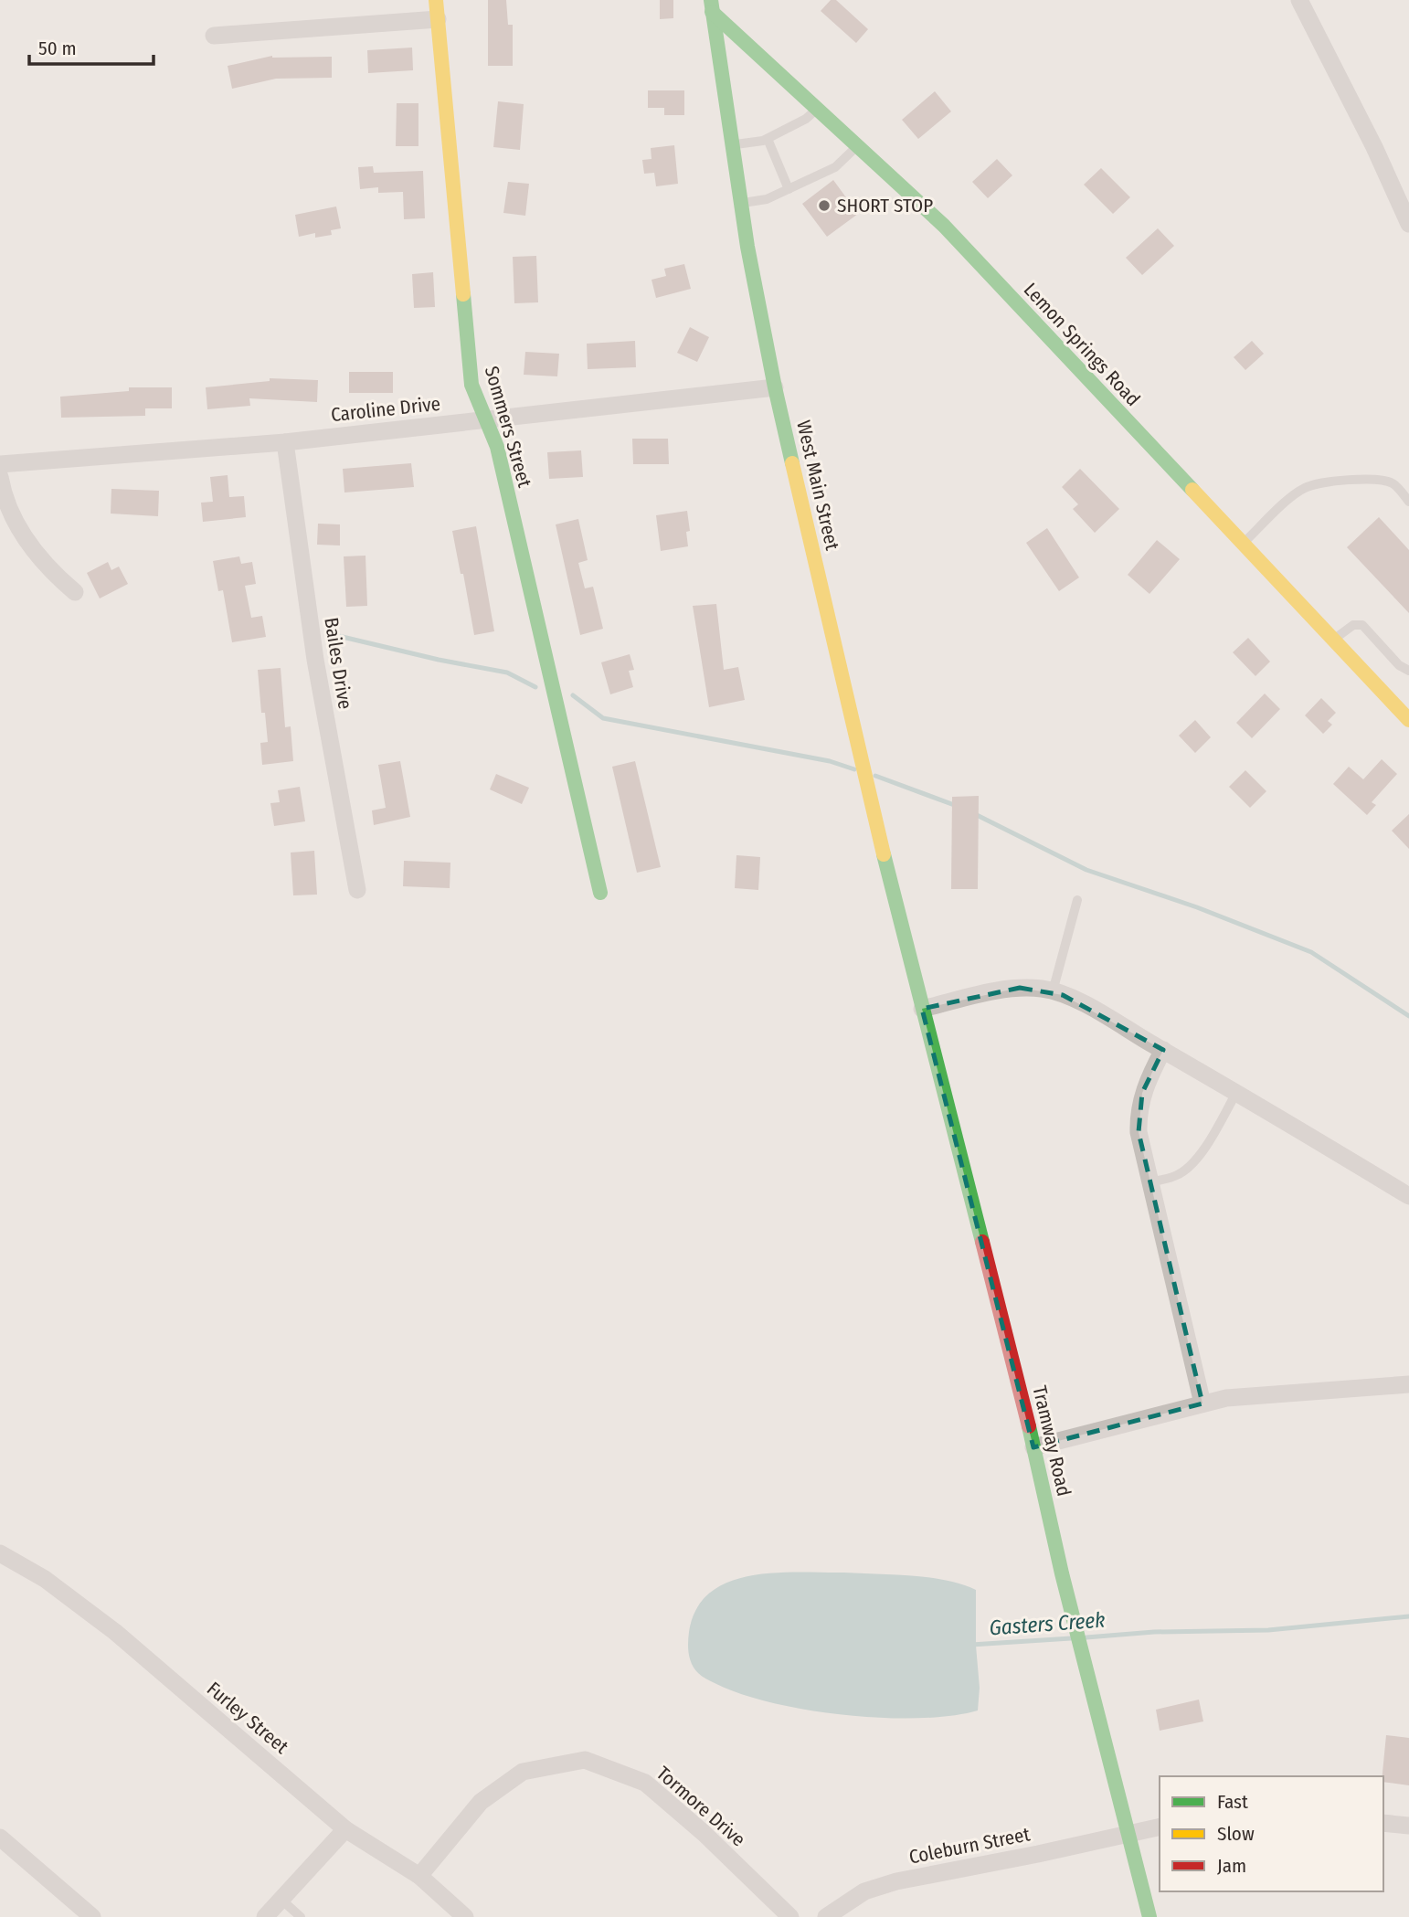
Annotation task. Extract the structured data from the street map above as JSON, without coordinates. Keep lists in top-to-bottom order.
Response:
{
  "streets": {
    "main road": [
      "Lemon Springs Road",
      "Sommers Street",
      "West Main Street",
      "Tramway Road"
    ],
    "street": [
      "Caroline Drive",
      "Bailes Drive",
      "Furley Street",
      "Tormore Drive",
      "Coleburn Street"
    ]
  },
  "crossings": [
    ["Lemon Springs Road", "West Main Street"],
    ["Caroline Drive", "Sommers Street"],
    ["Caroline Drive", "West Main Street"],
    ["Caroline Drive", "Bailes Drive"],
    ["West Main Street", "Tramway Road"],
    ["Tramway Road", "Coleburn Street"],
    ["Furley Street", "Tormore Drive"]
  ],
  "water": ["Gasters Creek"],
  "places": ["SHORT STOP"],
  "legend": ["Fast", "Slow", "Jam"],
  "scale_bar": "50 m"
}
